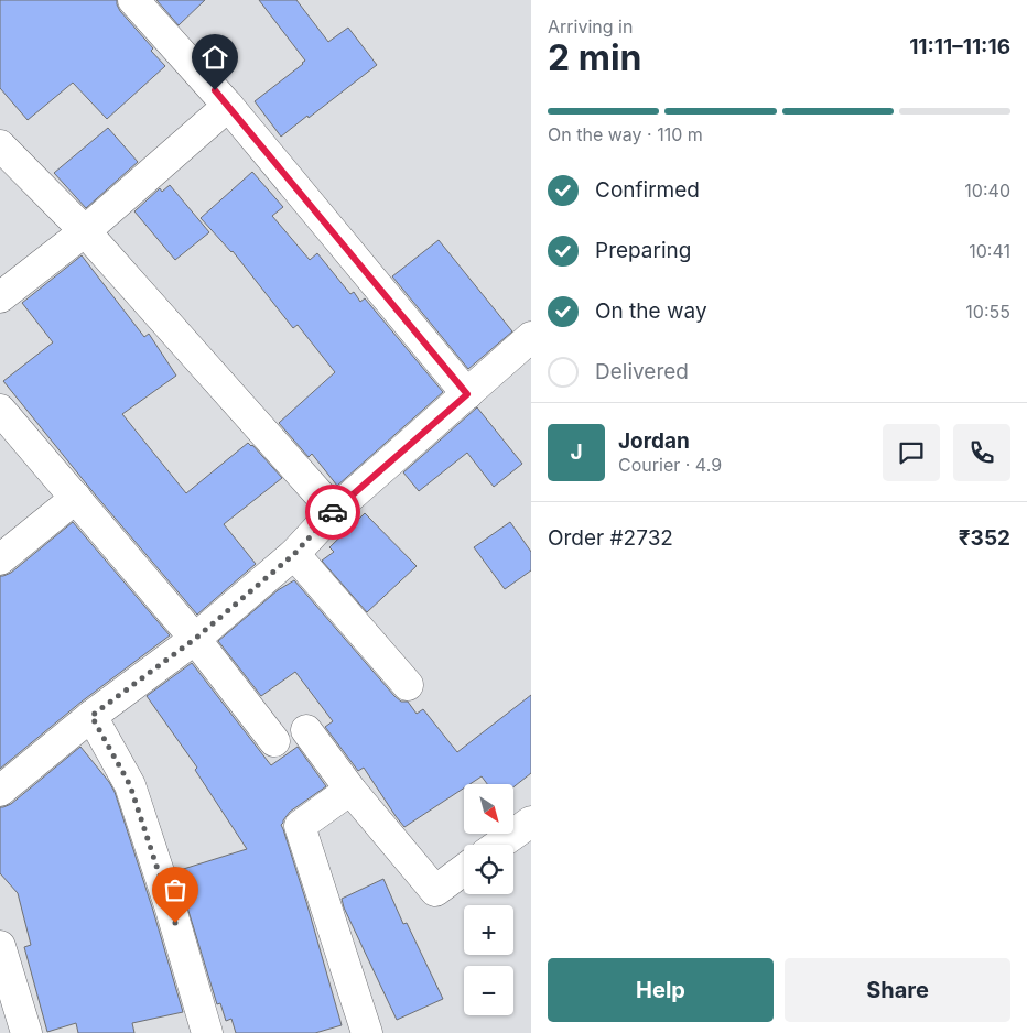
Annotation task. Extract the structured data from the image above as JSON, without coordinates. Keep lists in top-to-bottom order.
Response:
{
  "north": "bottom right",
  "page": {
    "heading": ["2 min", "Arriving in", "11:11–11:16"],
    "panel": [
      "Jordan",
      "Courier · 4.9",
      "Order #2732",
      "₹352"
    ],
    "bar": "On the way · 110 m",
    "list": [
      ["Confirmed", "10:40"],
      ["Preparing", "10:41"],
      ["On the way", "10:55"],
      "Delivered"
    ],
    "round": "J",
    "map_buttons": ["+", "−"],
    "buttons": ["Help", "Share"]
  }
}
